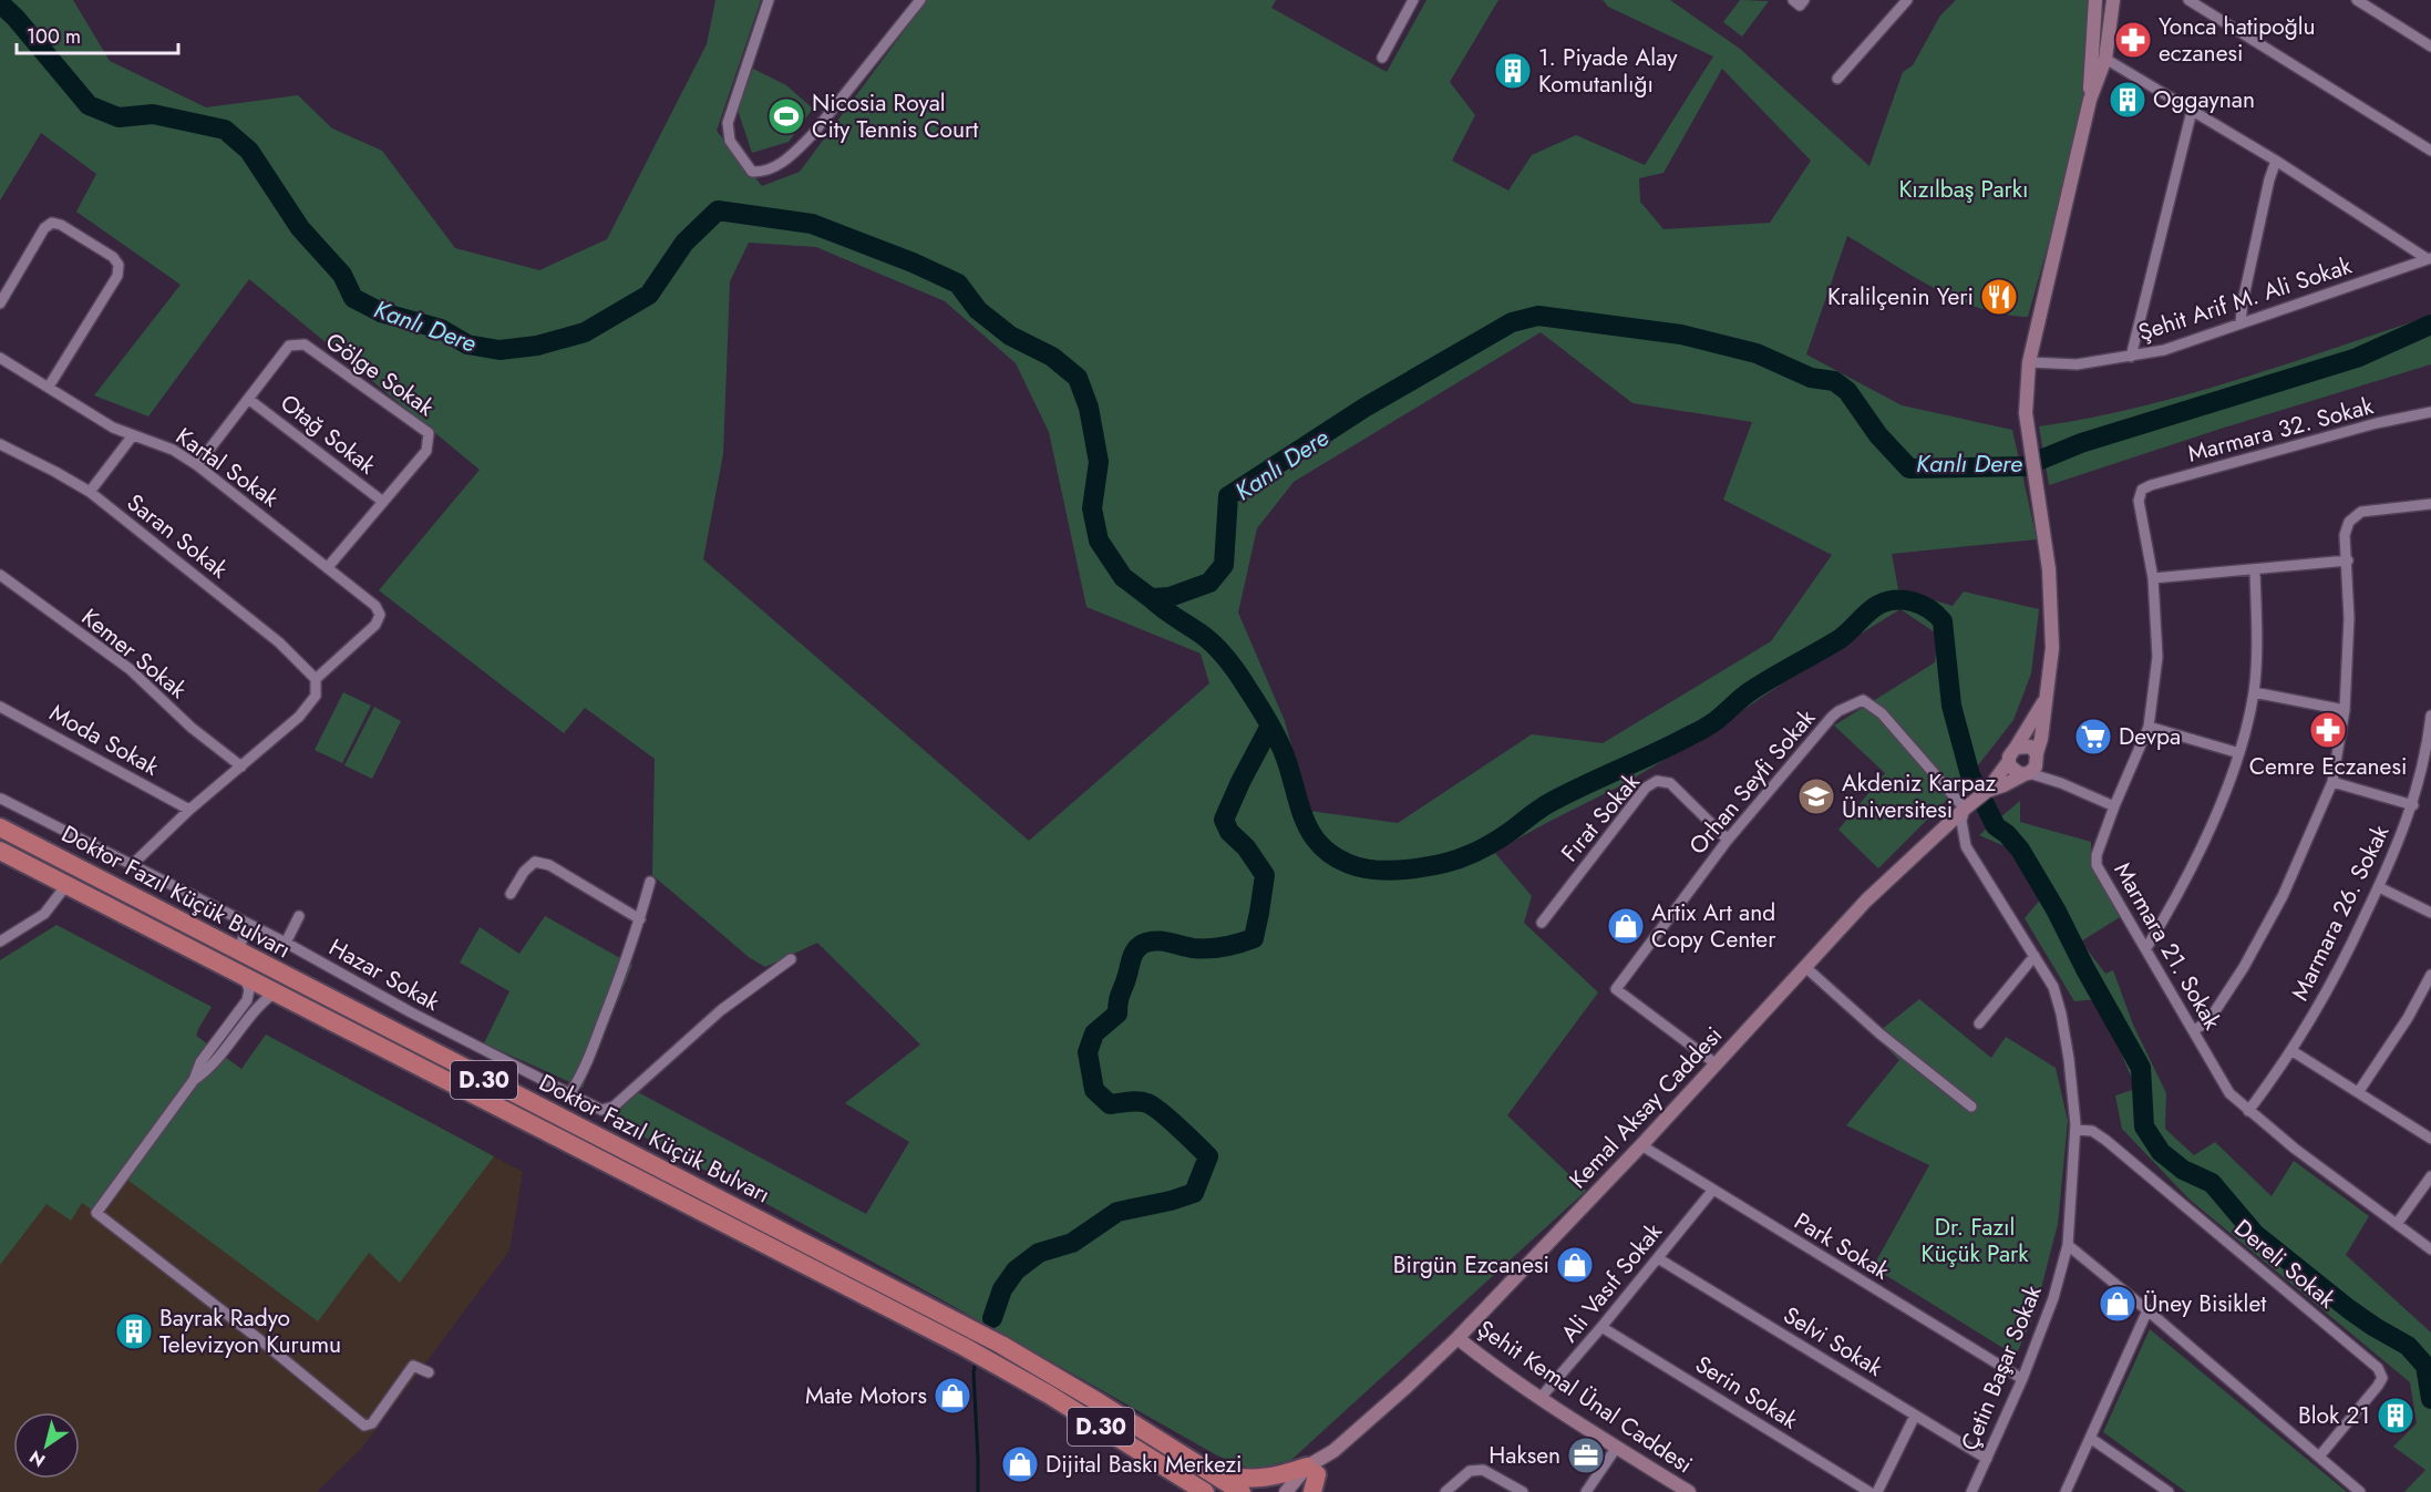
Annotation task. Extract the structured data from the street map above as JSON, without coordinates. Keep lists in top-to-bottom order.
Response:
{
  "streets": {
    "highway": ["Doktor Fazıl Küçük Bulvarı", "D.30"],
    "main road": ["Kemal Aksay Caddesi", "Şehit Kemal Ünal Caddesi"],
    "street": [
      "Şehit Arif M. Ali Sokak",
      "Gölge Sokak",
      "Marmara 32. Sokak",
      "Otağ Sokak",
      "Kartal Sokak",
      "Saran Sokak",
      "Kemer Sokak",
      "Moda Sokak",
      "Orhan Seyfi Sokak",
      "Fırat Sokak",
      "Marmara 26. Sokak",
      "Marmara 21. Sokak",
      "Hazar Sokak",
      "Park Sokak",
      "Dereli Sokak",
      "Ali Vasıf Sokak",
      "Selvi Sokak",
      "Çetin Başar Sokak",
      "Serin Sokak"
    ]
  },
  "crossings": [
    ["Gölge Sokak", "Otağ Sokak"],
    ["Gölge Sokak", "Kartal Sokak"],
    ["Marmara 32. Sokak", "Marmara 21. Sokak"],
    ["Kartal Sokak", "Saran Sokak"],
    ["Orhan Seyfi Sokak", "Fırat Sokak"],
    ["Orhan Seyfi Sokak", "Kemal Aksay Caddesi"],
    ["Orhan Seyfi Sokak", "Çetin Başar Sokak"],
    ["Marmara 26. Sokak", "Marmara 21. Sokak"],
    ["Kemal Aksay Caddesi", "Park Sokak"],
    ["Kemal Aksay Caddesi", "Çetin Başar Sokak"],
    ["Kemal Aksay Caddesi", "Şehit Kemal Ünal Caddesi"],
    ["Park Sokak", "Ali Vasıf Sokak"],
    ["Park Sokak", "Çetin Başar Sokak"],
    ["Dereli Sokak", "Çetin Başar Sokak"],
    ["Ali Vasıf Sokak", "Selvi Sokak"],
    ["Ali Vasıf Sokak", "Serin Sokak"],
    ["Ali Vasıf Sokak", "Şehit Kemal Ünal Caddesi"],
    ["Selvi Sokak", "Çetin Başar Sokak"]
  ],
  "water": ["Kanlı Dere"],
  "parks": ["Kızılbaş Parkı", "Dr. Fazıl Küçük Park"],
  "places": {
    "pharmacy": ["Yonca hatipoğlu eczanesi", "Cemre Eczanesi"],
    "building": [
      "1. Piyade Alay Komutanlığı",
      "Oggaynan",
      "Bayrak Radyo Televizyon Kurumu",
      "Blok 21"
    ],
    "sports": ["Nicosia Royal City Tennis Court"],
    "restaurant": ["Kralilçenin Yeri"],
    "supermarket": ["Devpa"],
    "school or university": ["Akdeniz Karpaz Üniversitesi"],
    "shop": [
      "Artix Art and Copy Center",
      "Birgün Ezcanesi",
      "Üney Bisiklet",
      "Mate Motors",
      "Dijital Baskı Merkezi"
    ],
    "office": ["Haksen"]
  },
  "scale_bar": "100 m",
  "north": "bottom left"
}
